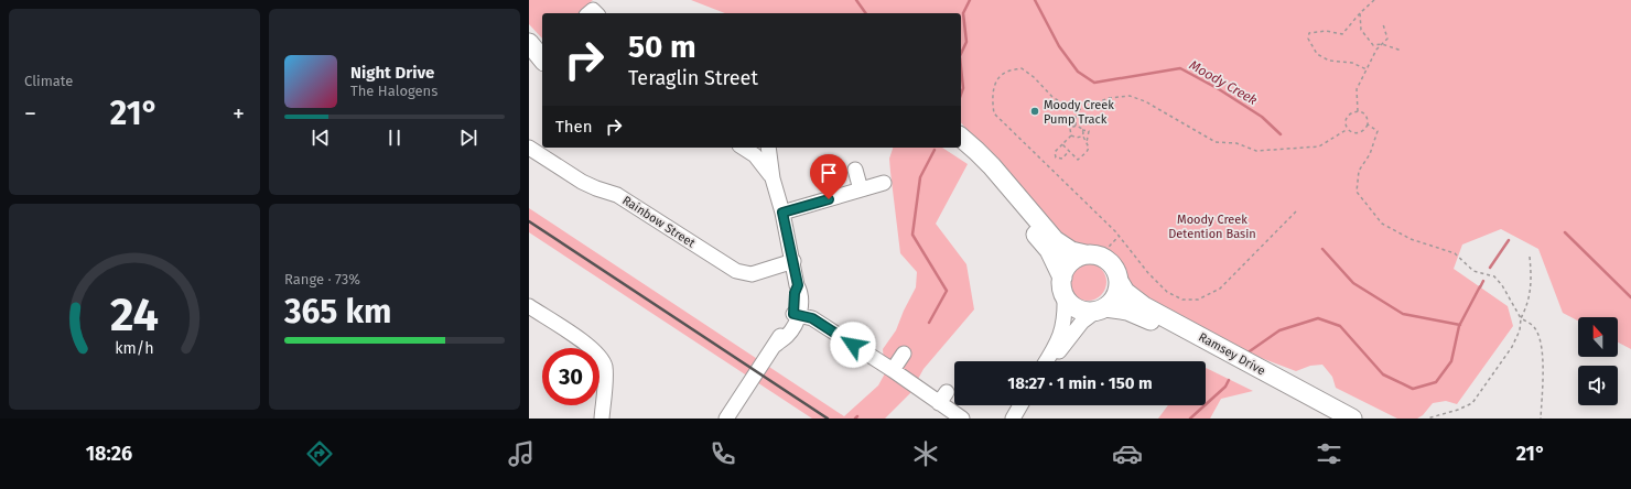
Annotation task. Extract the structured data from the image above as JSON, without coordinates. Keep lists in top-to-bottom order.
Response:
{
  "streets": {
    "main road": ["Ramsey Drive"],
    "street": ["Rainbow Street"]
  },
  "water": ["Moody Creek"],
  "parks": ["Moody Creek Detention Basin"],
  "places": ["Moody Creek Pump Track"],
  "north": "top",
  "page": {
    "tile": [
      "Climate",
      ["Range · 73%", "365 km"]
    ],
    "turn": ["50 m", "Teraglin Street"],
    "song": ["Night Drive", "The Halogens"],
    "heat": ["−", "21°", "+"],
    "then": "Then",
    "limit": "30",
    "trip": "18:27 · 1 min · 150 m",
    "tabs": ["18:26", "21°"],
    "gauge": ["24", "km/h"]
  }
}
